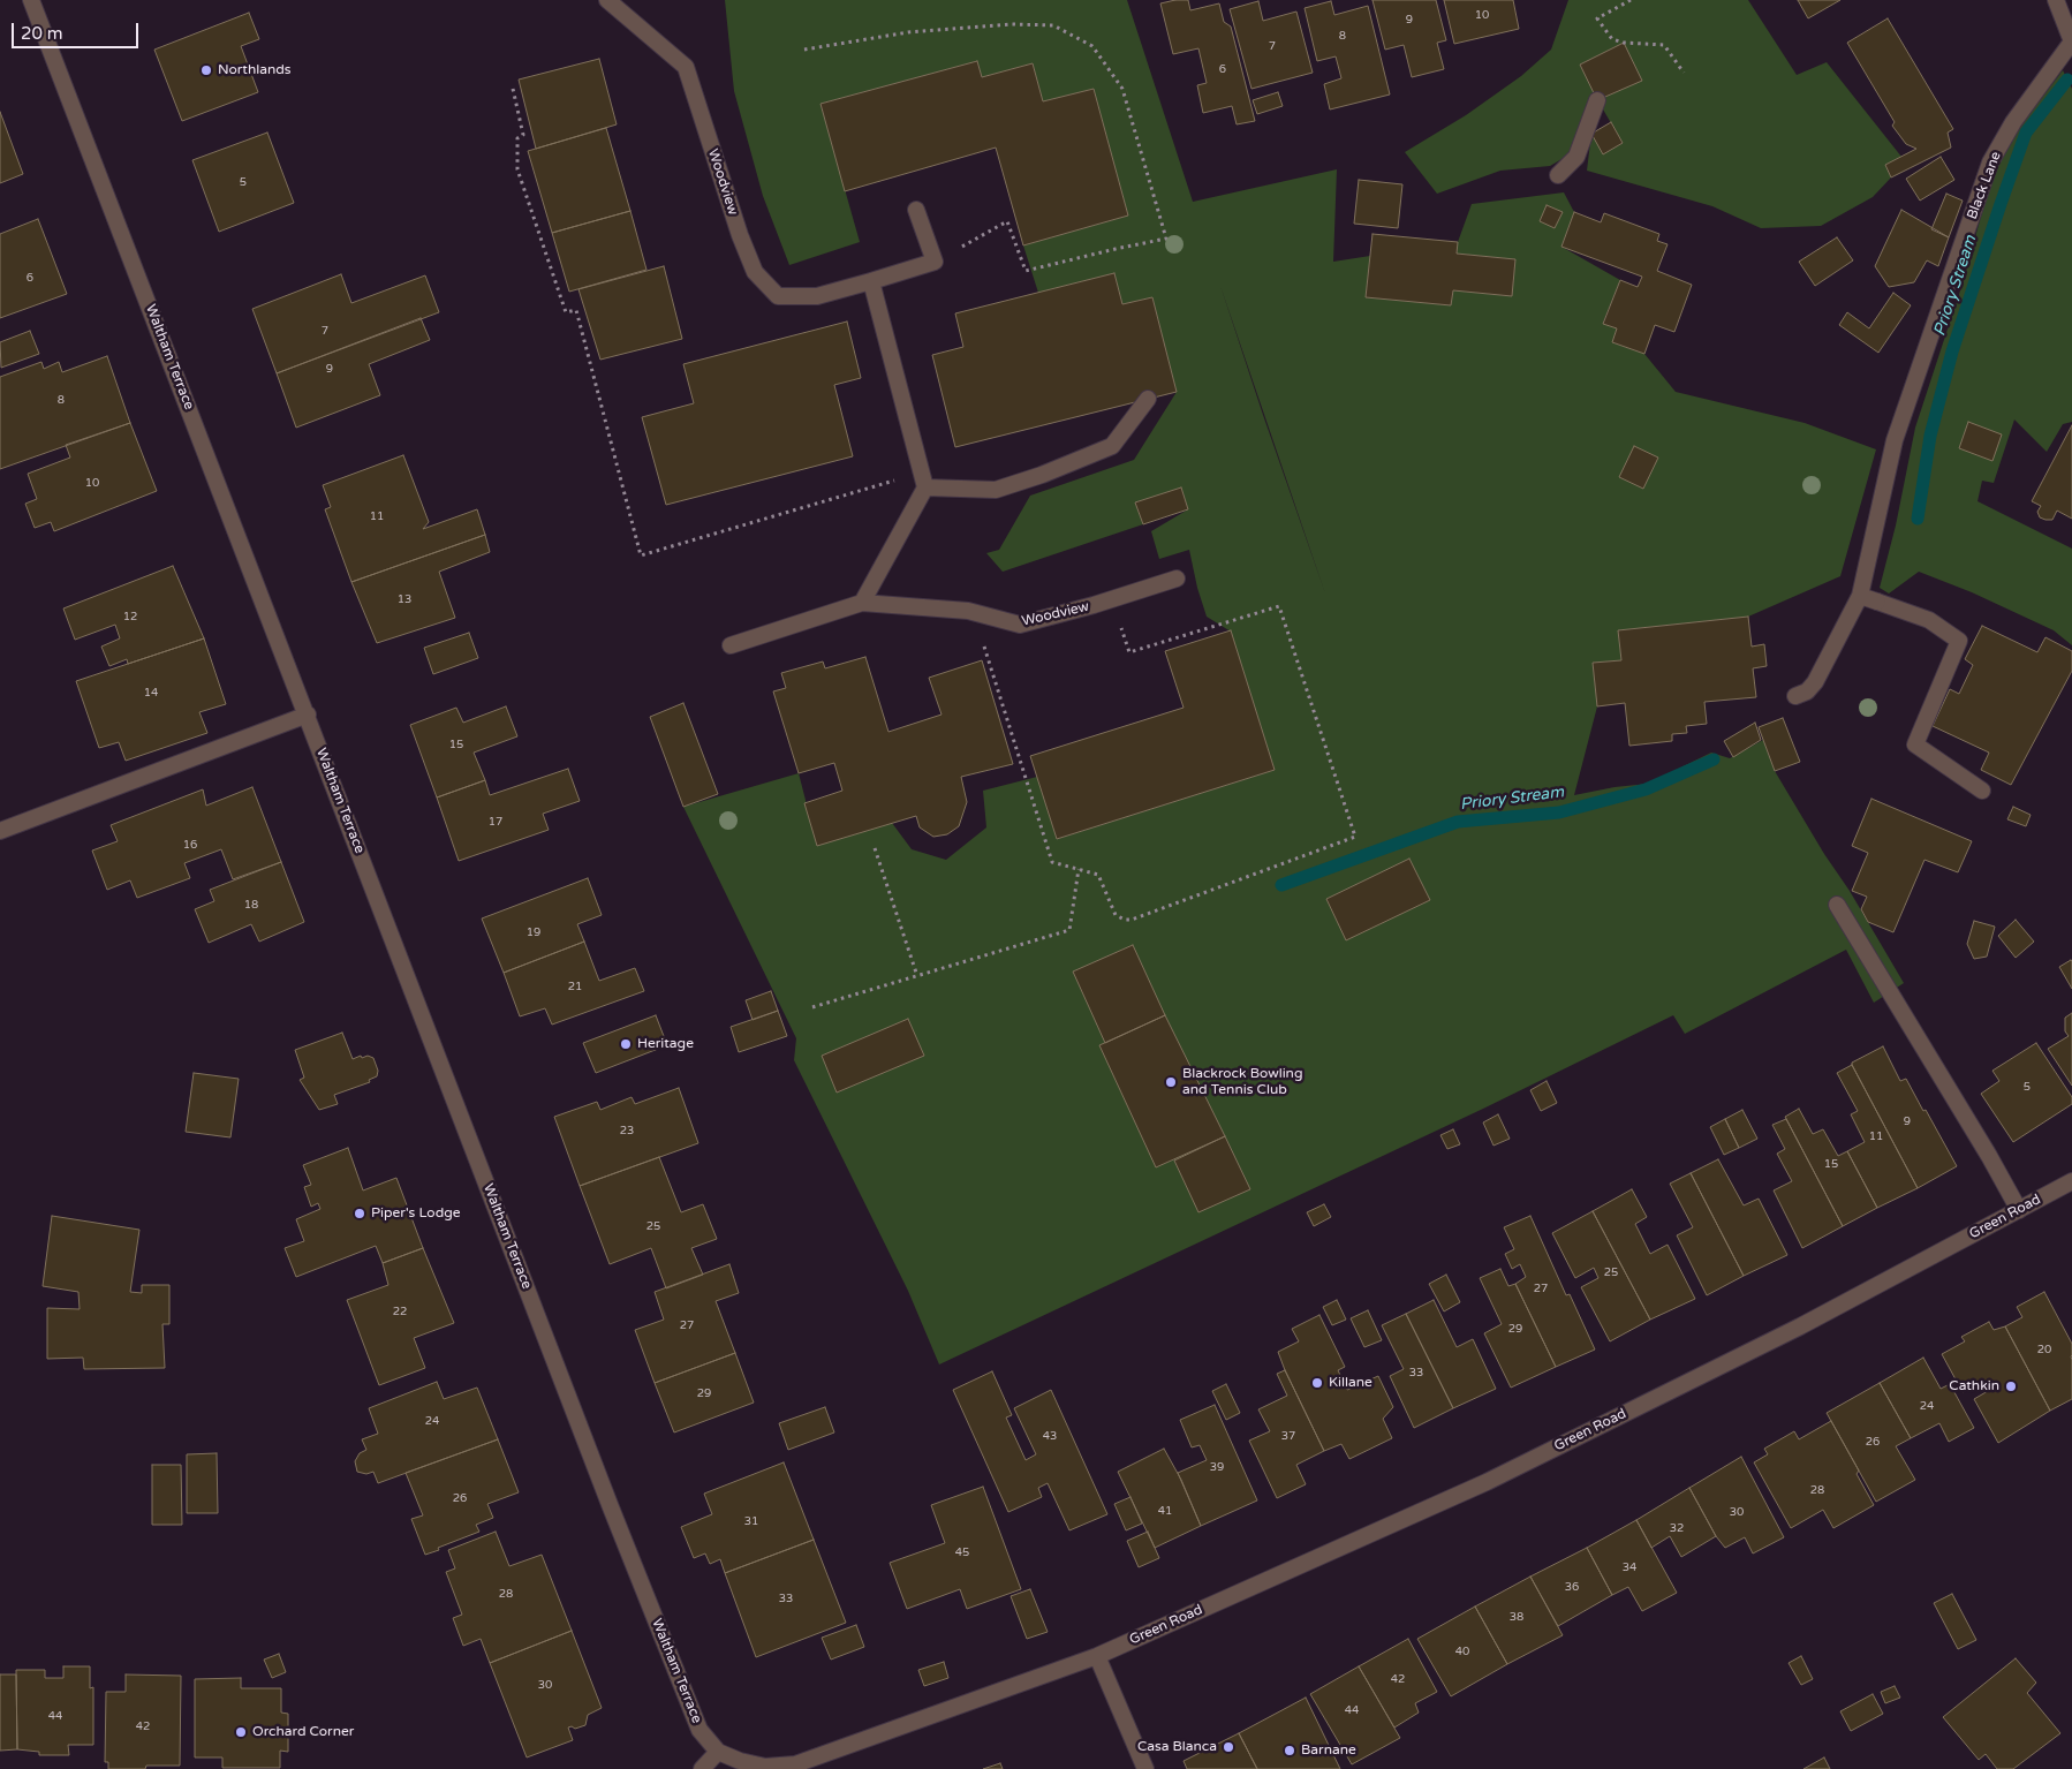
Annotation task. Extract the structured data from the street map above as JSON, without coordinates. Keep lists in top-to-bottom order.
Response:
{
  "streets": {
    "street": [
      "Woodview",
      "Black Lane",
      "Waltham Terrace",
      "Green Road"
    ]
  },
  "crossings": [
    ["Waltham Terrace", "Green Road"]
  ],
  "water": ["Priory Stream"],
  "places": [
    "Northlands",
    "Heritage",
    "Blackrock Bowling and Tennis Club",
    "Piper's Lodge",
    "Killane",
    "Cathkin",
    "Orchard Corner",
    "Casa Blanca",
    "Barnane"
  ],
  "house_numbers": [
    "10",
    "9",
    "8",
    "7",
    "6",
    "5",
    "6",
    "7",
    "9",
    "8",
    "10",
    "11",
    "13",
    "12",
    "14",
    "15",
    "17",
    "16",
    "18",
    "19",
    "21",
    "5",
    "9",
    "23",
    "11",
    "15",
    "25",
    "25",
    "27",
    "22",
    "27",
    "29",
    "20",
    "33",
    "29",
    "24",
    "24",
    "43",
    "37",
    "26",
    "39",
    "28",
    "26",
    "41",
    "30",
    "31",
    "32",
    "45",
    "34",
    "36",
    "28",
    "33",
    "38",
    "40",
    "42",
    "30",
    "44",
    "44",
    "42"
  ],
  "scale_bar": "20 m"
}
